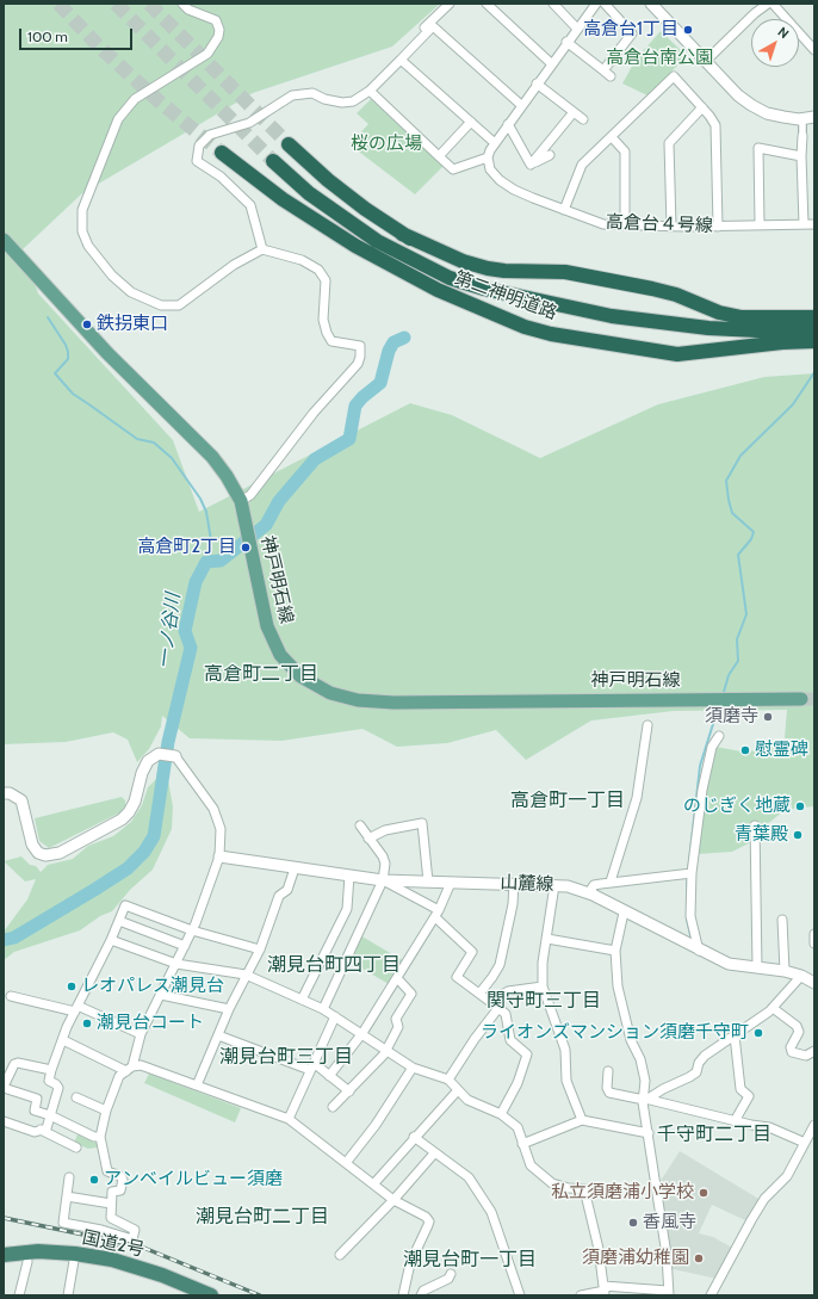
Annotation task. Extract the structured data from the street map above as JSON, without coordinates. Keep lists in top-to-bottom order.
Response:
{
  "streets": {
    "highway": ["第二神明道路", "国道2号"],
    "main road": ["神戸明石線"],
    "street": ["高倉台４号線", "山麓線"]
  },
  "districts": [
    "高倉町二丁目",
    "高倉町一丁目",
    "潮見台町四丁目",
    "関守町三丁目",
    "潮見台町三丁目",
    "千守町二丁目",
    "潮見台町二丁目",
    "潮見台町一丁目"
  ],
  "water": ["一ノ谷川"],
  "parks": ["高倉台南公園", "桜の広場"],
  "places": [
    "高倉台1丁目",
    "鉄拐東口",
    "高倉町2丁目",
    "須磨寺",
    "慰霊碑",
    "のじぎく地蔵",
    "青葉殿",
    "レオパレス潮見台",
    "潮見台コート",
    "ライオンズマンション須磨千守町",
    "アンベイルビュー須磨",
    "私立須磨浦小学校",
    "香風寺",
    "須磨浦幼稚園"
  ],
  "scale_bar": "100 m",
  "north": "top right"
}
